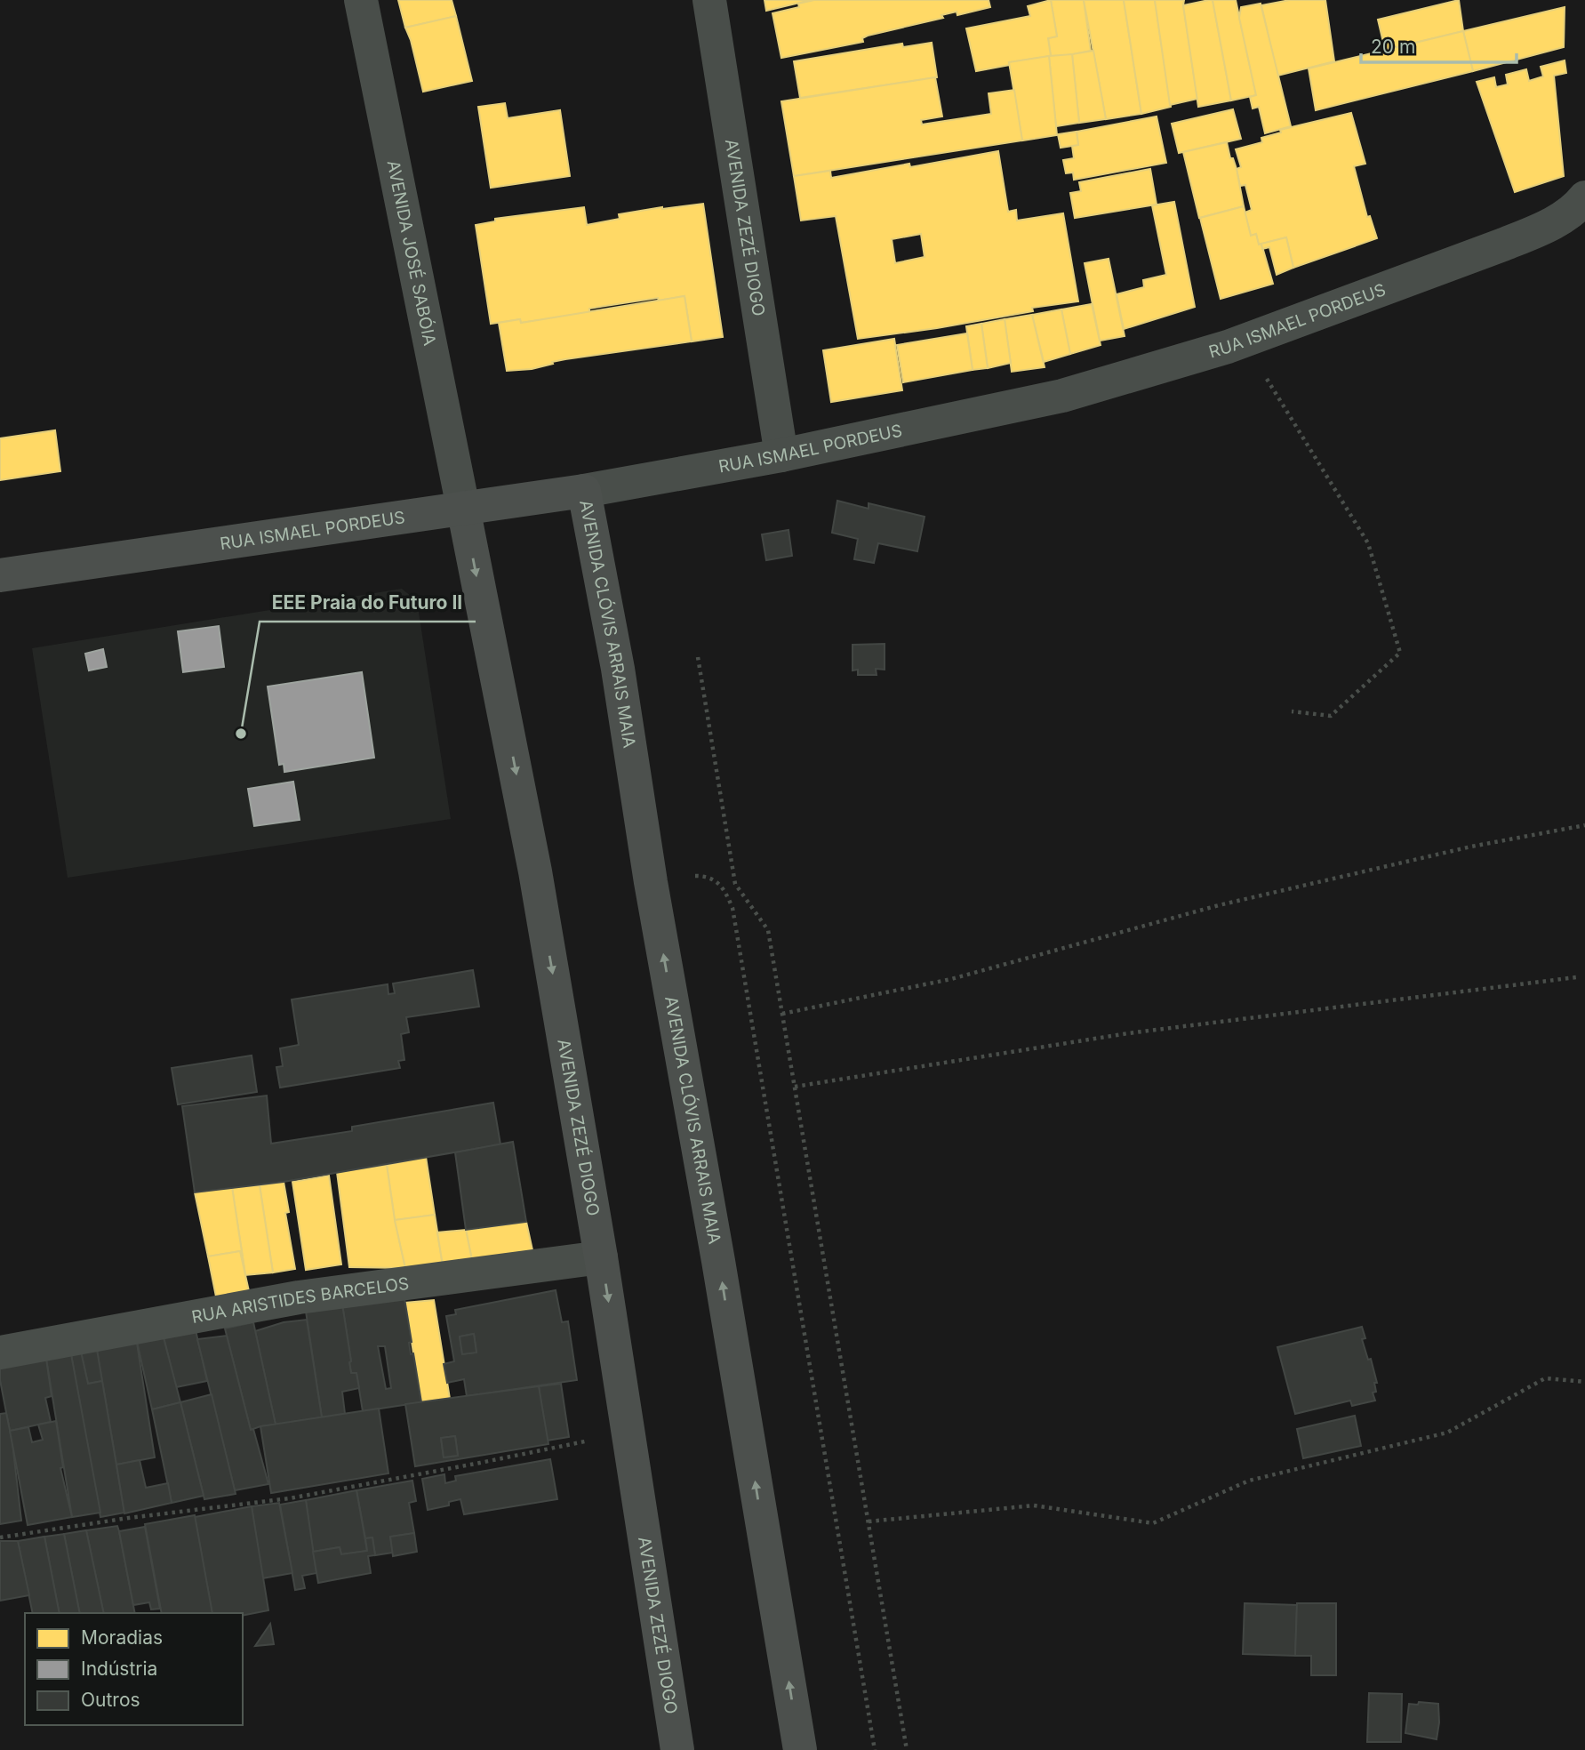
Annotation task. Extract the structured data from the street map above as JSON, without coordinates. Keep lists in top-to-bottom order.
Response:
{
  "streets": {
    "main road": ["AVENIDA ZEZÉ DIOGO", "RUA ISMAEL PORDEUS", "AVENIDA CLÓVIS ARRAIS MAIA"],
    "street": ["AVENIDA JOSÉ SABÓIA", "RUA ARISTIDES BARCELOS"]
  },
  "crossings": [
    ["AVENIDA ZEZÉ DIOGO", "AVENIDA JOSÉ SABÓIA"],
    ["AVENIDA ZEZÉ DIOGO", "RUA ISMAEL PORDEUS"],
    ["AVENIDA ZEZÉ DIOGO", "RUA ARISTIDES BARCELOS"],
    ["AVENIDA JOSÉ SABÓIA", "RUA ISMAEL PORDEUS"],
    ["RUA ISMAEL PORDEUS", "AVENIDA CLÓVIS ARRAIS MAIA"]
  ],
  "one_way": ["AVENIDA ZEZÉ DIOGO", "AVENIDA CLÓVIS ARRAIS MAIA"],
  "places": ["EEE Praia do Futuro II"],
  "legend": ["Moradias", "Indústria", "Outros"],
  "scale_bar": "20 m"
}
